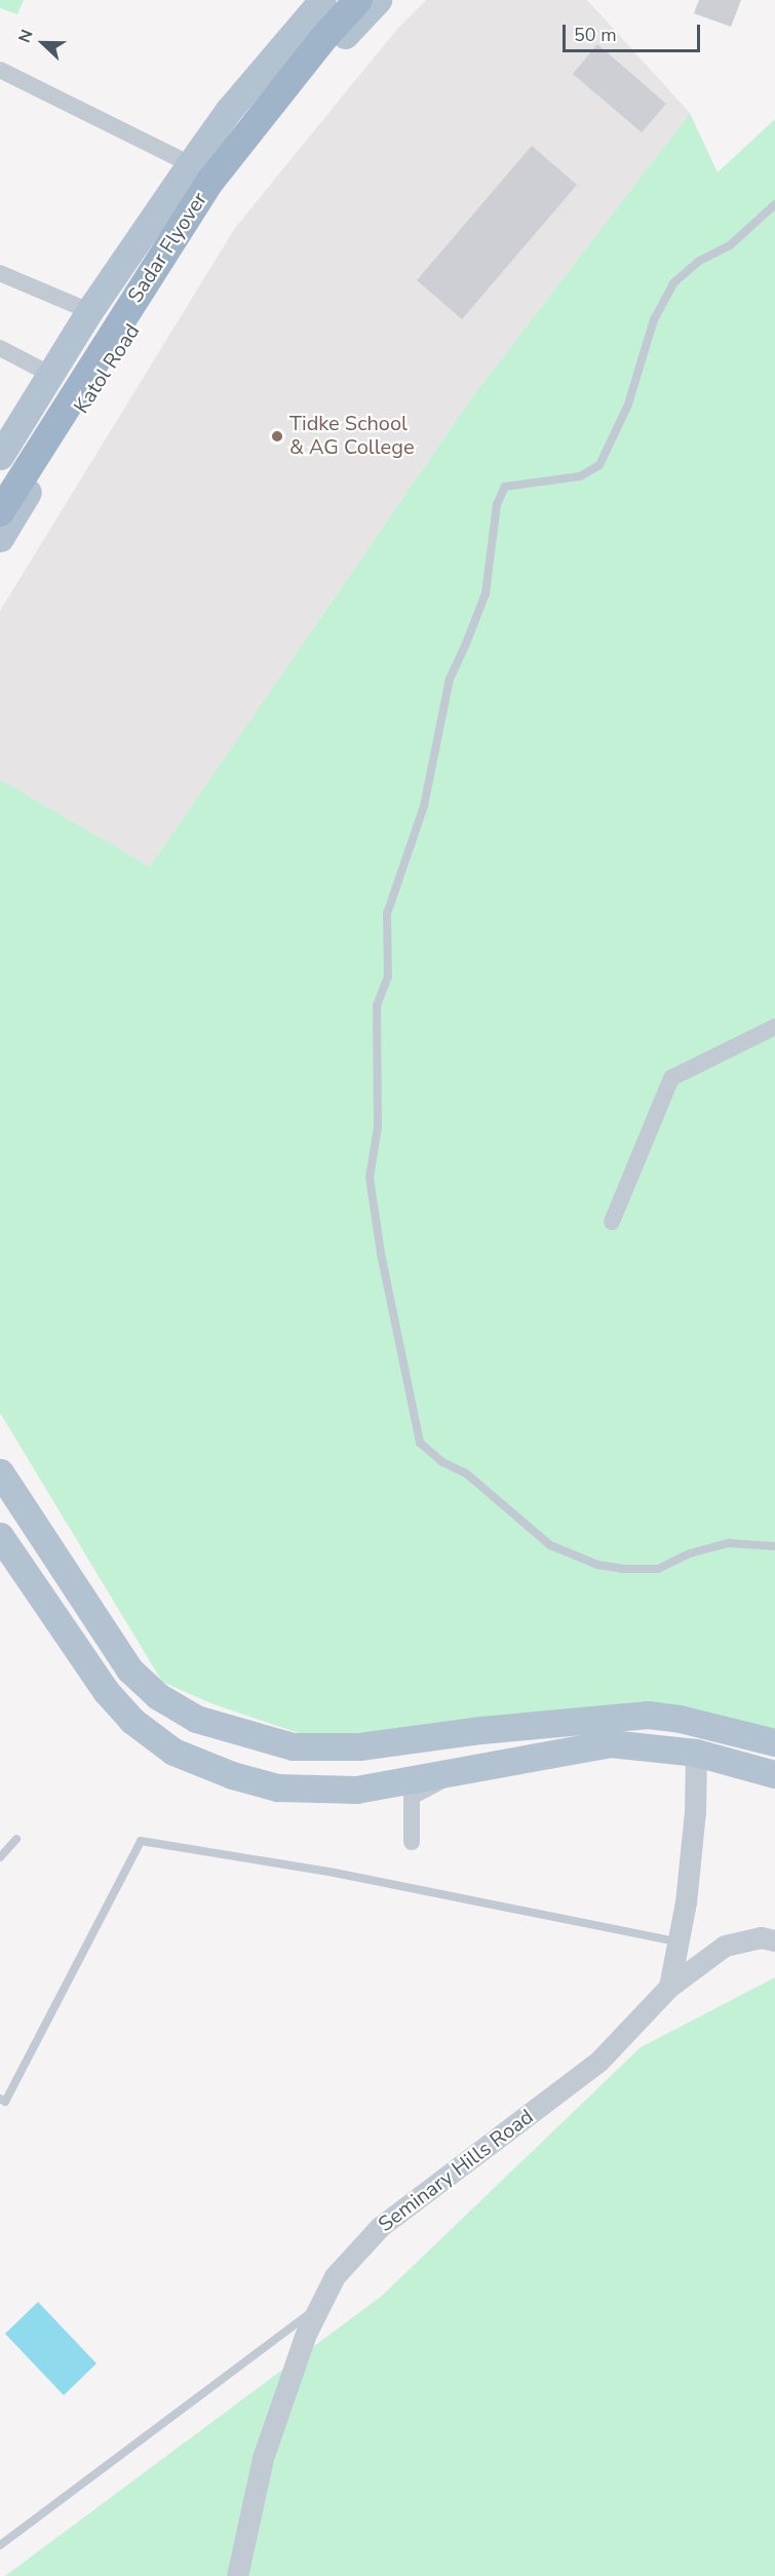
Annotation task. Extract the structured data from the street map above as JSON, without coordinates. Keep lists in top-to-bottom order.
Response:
{
  "streets": {
    "highway": ["Sadar Flyover"],
    "main road": ["Katol Road"],
    "street": ["Seminary Hills Road"]
  },
  "places": ["Tidke School & AG College"],
  "scale_bar": "50 m",
  "north": "left"
}
